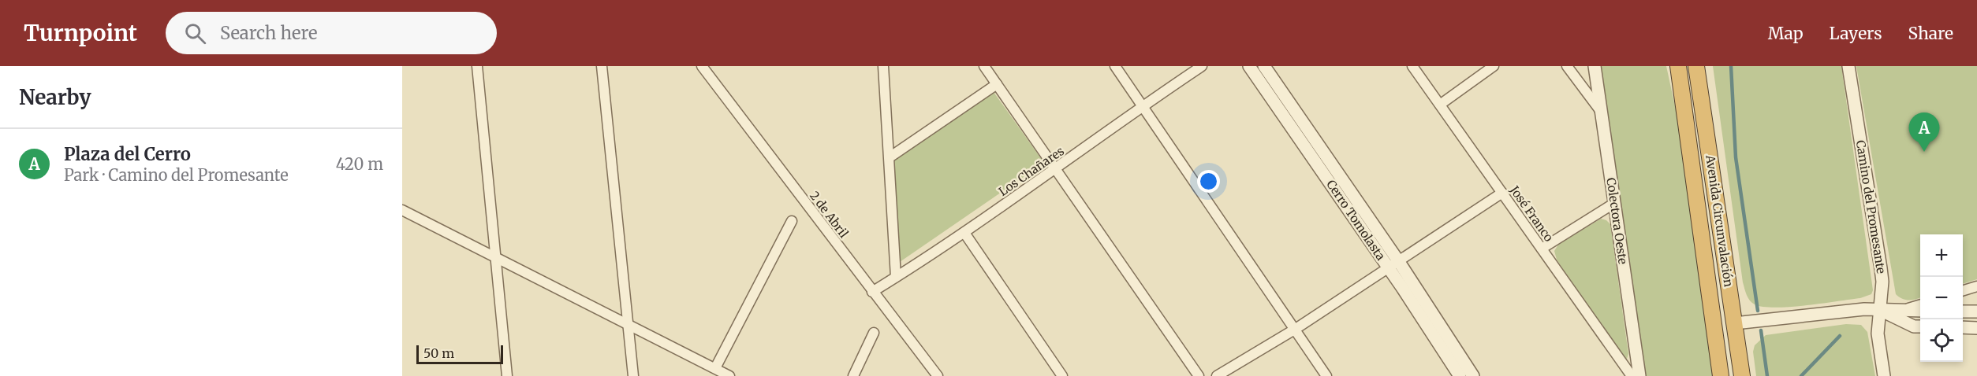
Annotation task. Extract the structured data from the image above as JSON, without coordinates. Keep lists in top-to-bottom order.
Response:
{
  "streets": {
    "highway": ["Avenida Circunvalación"],
    "street": [
      "Los Chañares",
      "Camino del Promesante",
      "José Franco",
      "2 de Abril",
      "Cerro Tomolasta",
      "Colectora Oeste"
    ]
  },
  "crossings": [
    ["Los Chañares", "2 de Abril"]
  ],
  "scale_bar": "50 m",
  "page": {
    "header": "Turnpoint",
    "search": "Search here",
    "nav": ["Map", "Layers", "Share"],
    "heading": "Nearby",
    "pins": "A",
    "list": [
      {
        "mark": "A",
        "name": "Plaza del Cerro",
        "note": "Park · Camino del Promesante",
        "value": "420 m"
      }
    ],
    "map_buttons": ["+", "−"],
    "scale": "50 m"
  }
}
